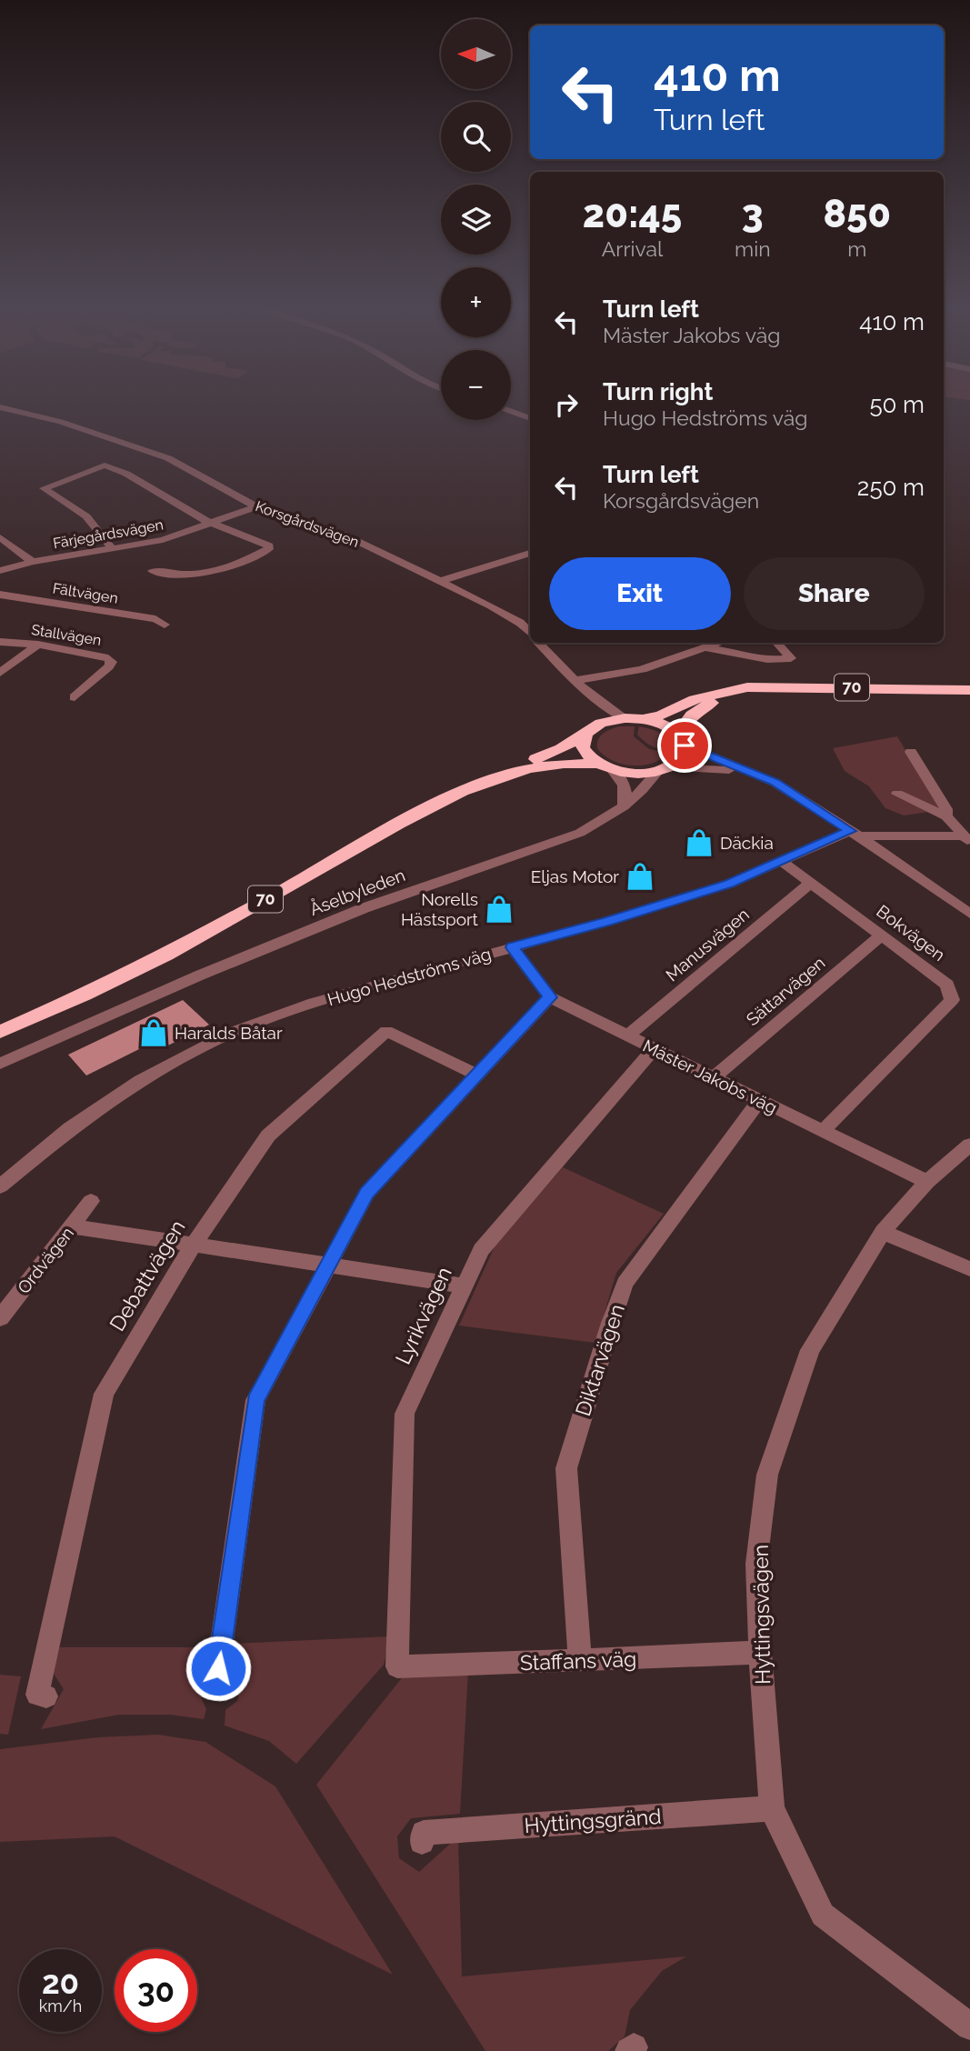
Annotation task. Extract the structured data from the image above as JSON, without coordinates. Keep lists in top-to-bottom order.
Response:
{
  "streets": {
    "highway": ["70"],
    "street": [
      "Korsgårdsvägen",
      "Färjegårdsvägen",
      "Fältvägen",
      "Stallvägen",
      "Åselbyleden",
      "Bokvägen",
      "Manusvägen",
      "Hugo Hedströms väg",
      "Sättarvägen",
      "Mäster Jakobs väg",
      "Ordvägen",
      "Debattvägen",
      "Lyrikvägen",
      "Diktarvägen",
      "Hyttingsvägen",
      "Staffans väg",
      "Hyttingsgränd"
    ]
  },
  "crossings": [
    ["Korsgårdsvägen", "Färjegårdsvägen"],
    ["70", "Åselbyleden"],
    ["Bokvägen", "Manusvägen"],
    ["Bokvägen", "Hugo Hedströms väg"],
    ["Bokvägen", "Sättarvägen"],
    ["Bokvägen", "Mäster Jakobs väg"],
    ["Manusvägen", "Mäster Jakobs väg"],
    ["Hugo Hedströms väg", "Mäster Jakobs väg"],
    ["Sättarvägen", "Mäster Jakobs väg"],
    ["Mäster Jakobs väg", "Lyrikvägen"],
    ["Mäster Jakobs väg", "Diktarvägen"],
    ["Mäster Jakobs väg", "Hyttingsvägen"],
    ["Lyrikvägen", "Staffans väg"],
    ["Diktarvägen", "Staffans väg"],
    ["Hyttingsvägen", "Staffans väg"],
    ["Hyttingsvägen", "Hyttingsgränd"]
  ],
  "places": {
    "shop": [
      "Däckia",
      "Eljas Motor",
      "Norells Hästsport",
      "Haralds Båtar"
    ]
  },
  "north": "left",
  "page": {
    "map_buttons": ["+", "−"],
    "turn": ["410 m", "Turn left"],
    "eta": [
      "20:45",
      "Arrival",
      "3",
      "min",
      "850",
      "m"
    ],
    "list": [
      {
        "name": "Turn left",
        "note": "Mäster Jakobs väg",
        "value": "410 m"
      },
      {
        "name": "Turn right",
        "note": "Hugo Hedströms väg",
        "value": "50 m"
      },
      {
        "name": "Turn left",
        "note": "Korsgårdsvägen",
        "value": "250 m"
      }
    ],
    "buttons": ["Exit", "Share"],
    "speed": "20 km/h",
    "limit": "30"
  }
}
